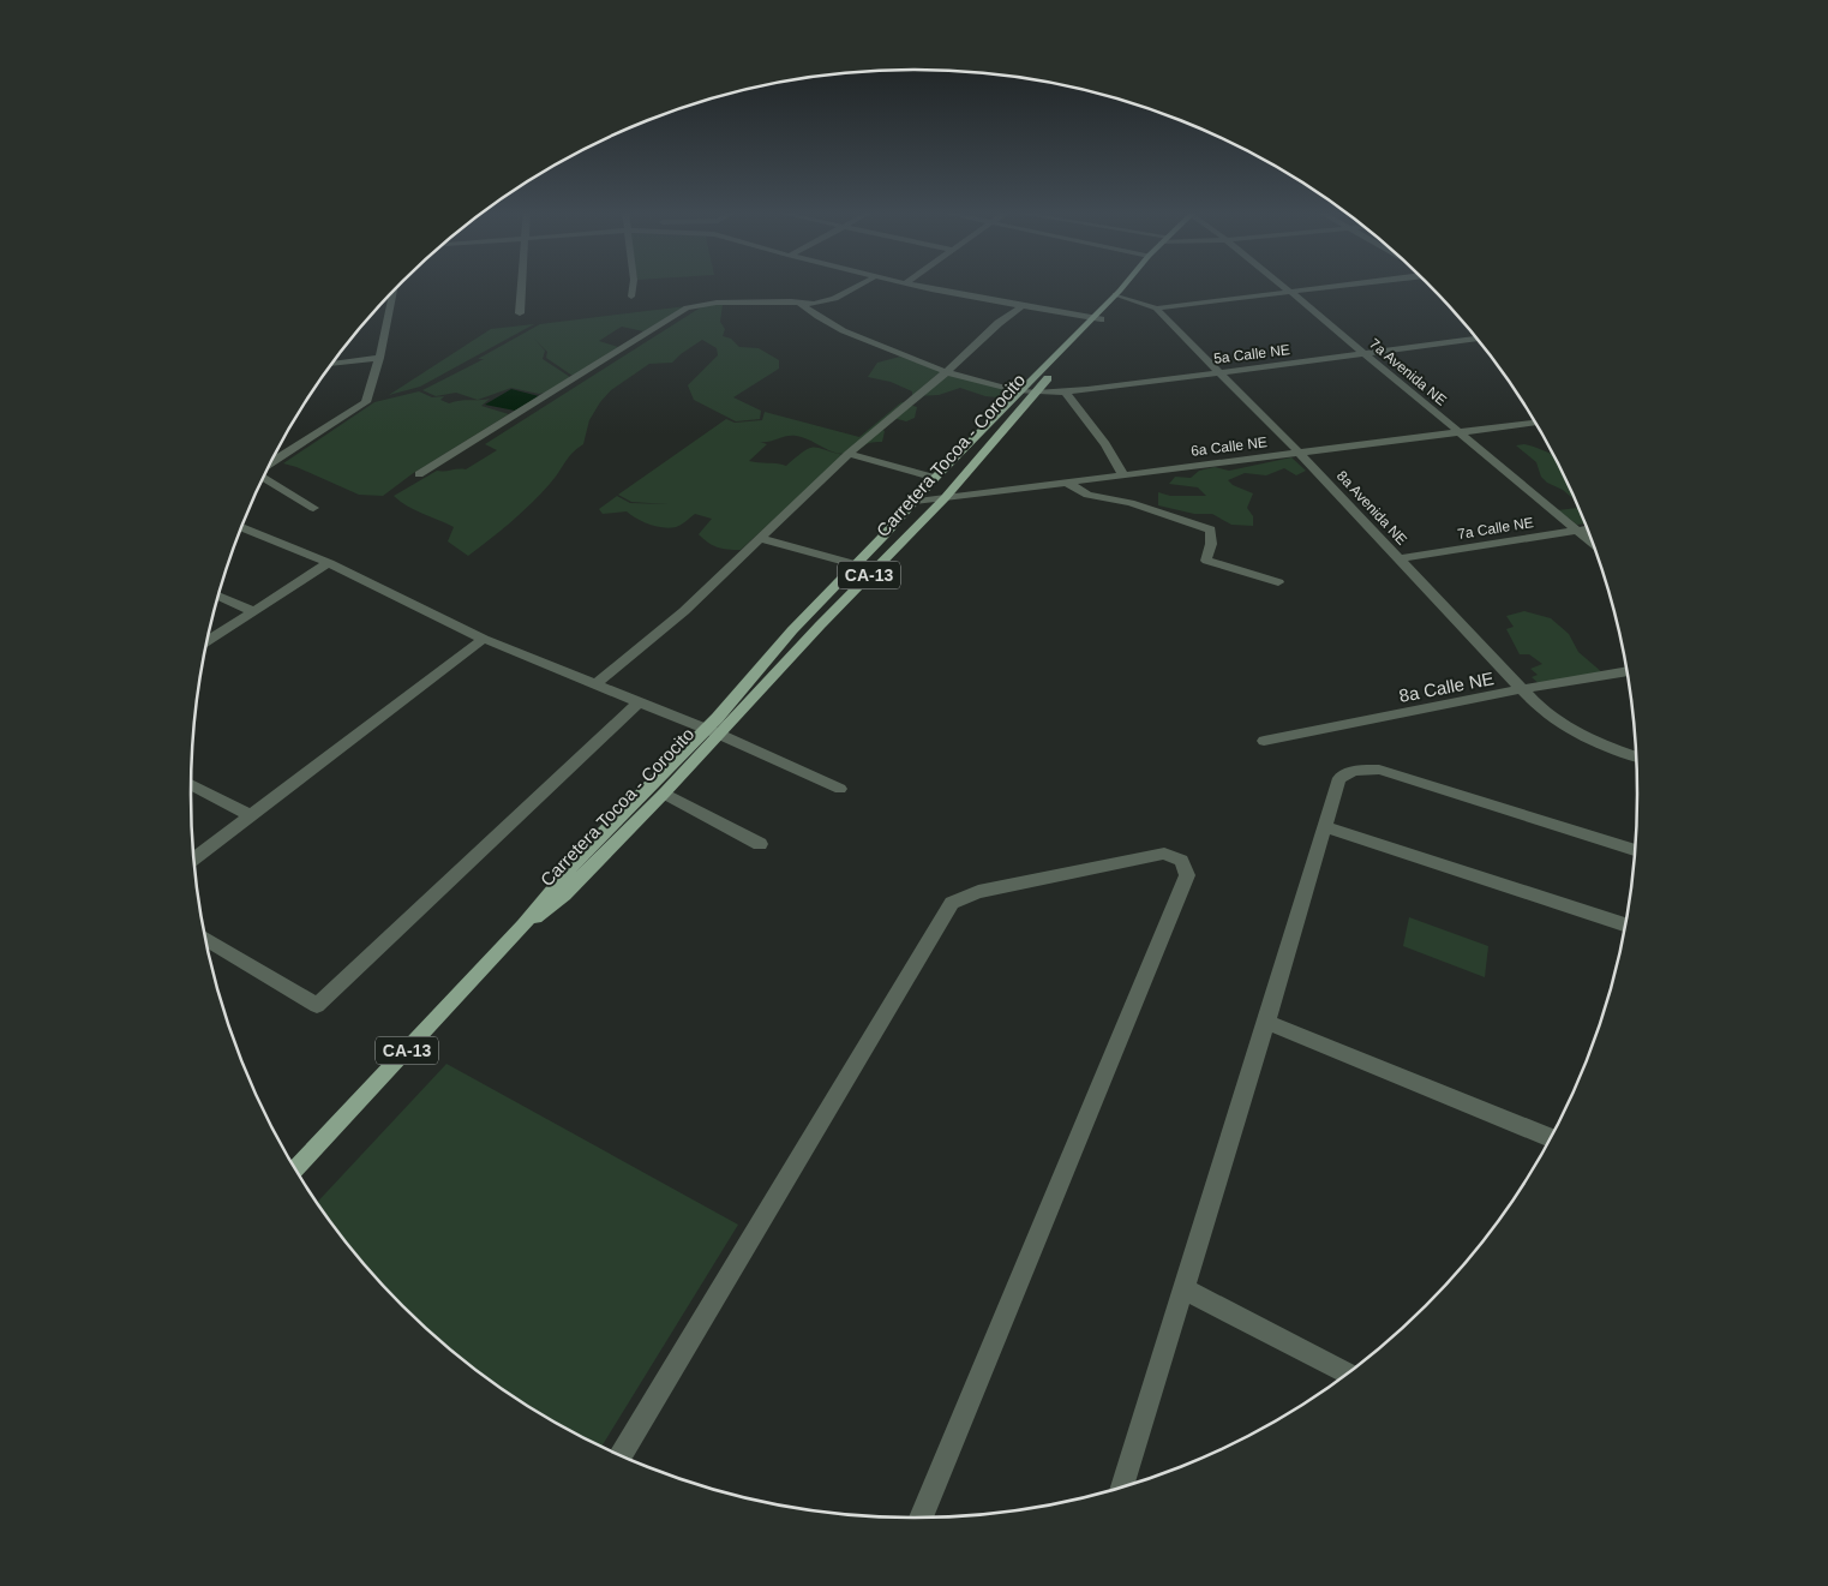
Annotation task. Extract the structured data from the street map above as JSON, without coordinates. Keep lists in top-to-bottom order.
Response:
{
  "streets": {
    "main road": ["Carretera Tocoa - Corocito", "CA-13"],
    "street": [
      "5a Calle NE",
      "7a Avenida NE",
      "6a Calle NE",
      "8a Avenida NE",
      "7a Calle NE",
      "8a Calle NE"
    ]
  },
  "crossings": [
    ["5a Calle NE", "7a Avenida NE"],
    ["5a Calle NE", "Carretera Tocoa - Corocito"],
    ["5a Calle NE", "8a Avenida NE"],
    ["7a Avenida NE", "6a Calle NE"],
    ["7a Avenida NE", "7a Calle NE"],
    ["6a Calle NE", "Carretera Tocoa - Corocito"],
    ["6a Calle NE", "8a Avenida NE"],
    ["8a Avenida NE", "7a Calle NE"],
    ["8a Avenida NE", "8a Calle NE"]
  ]
}
